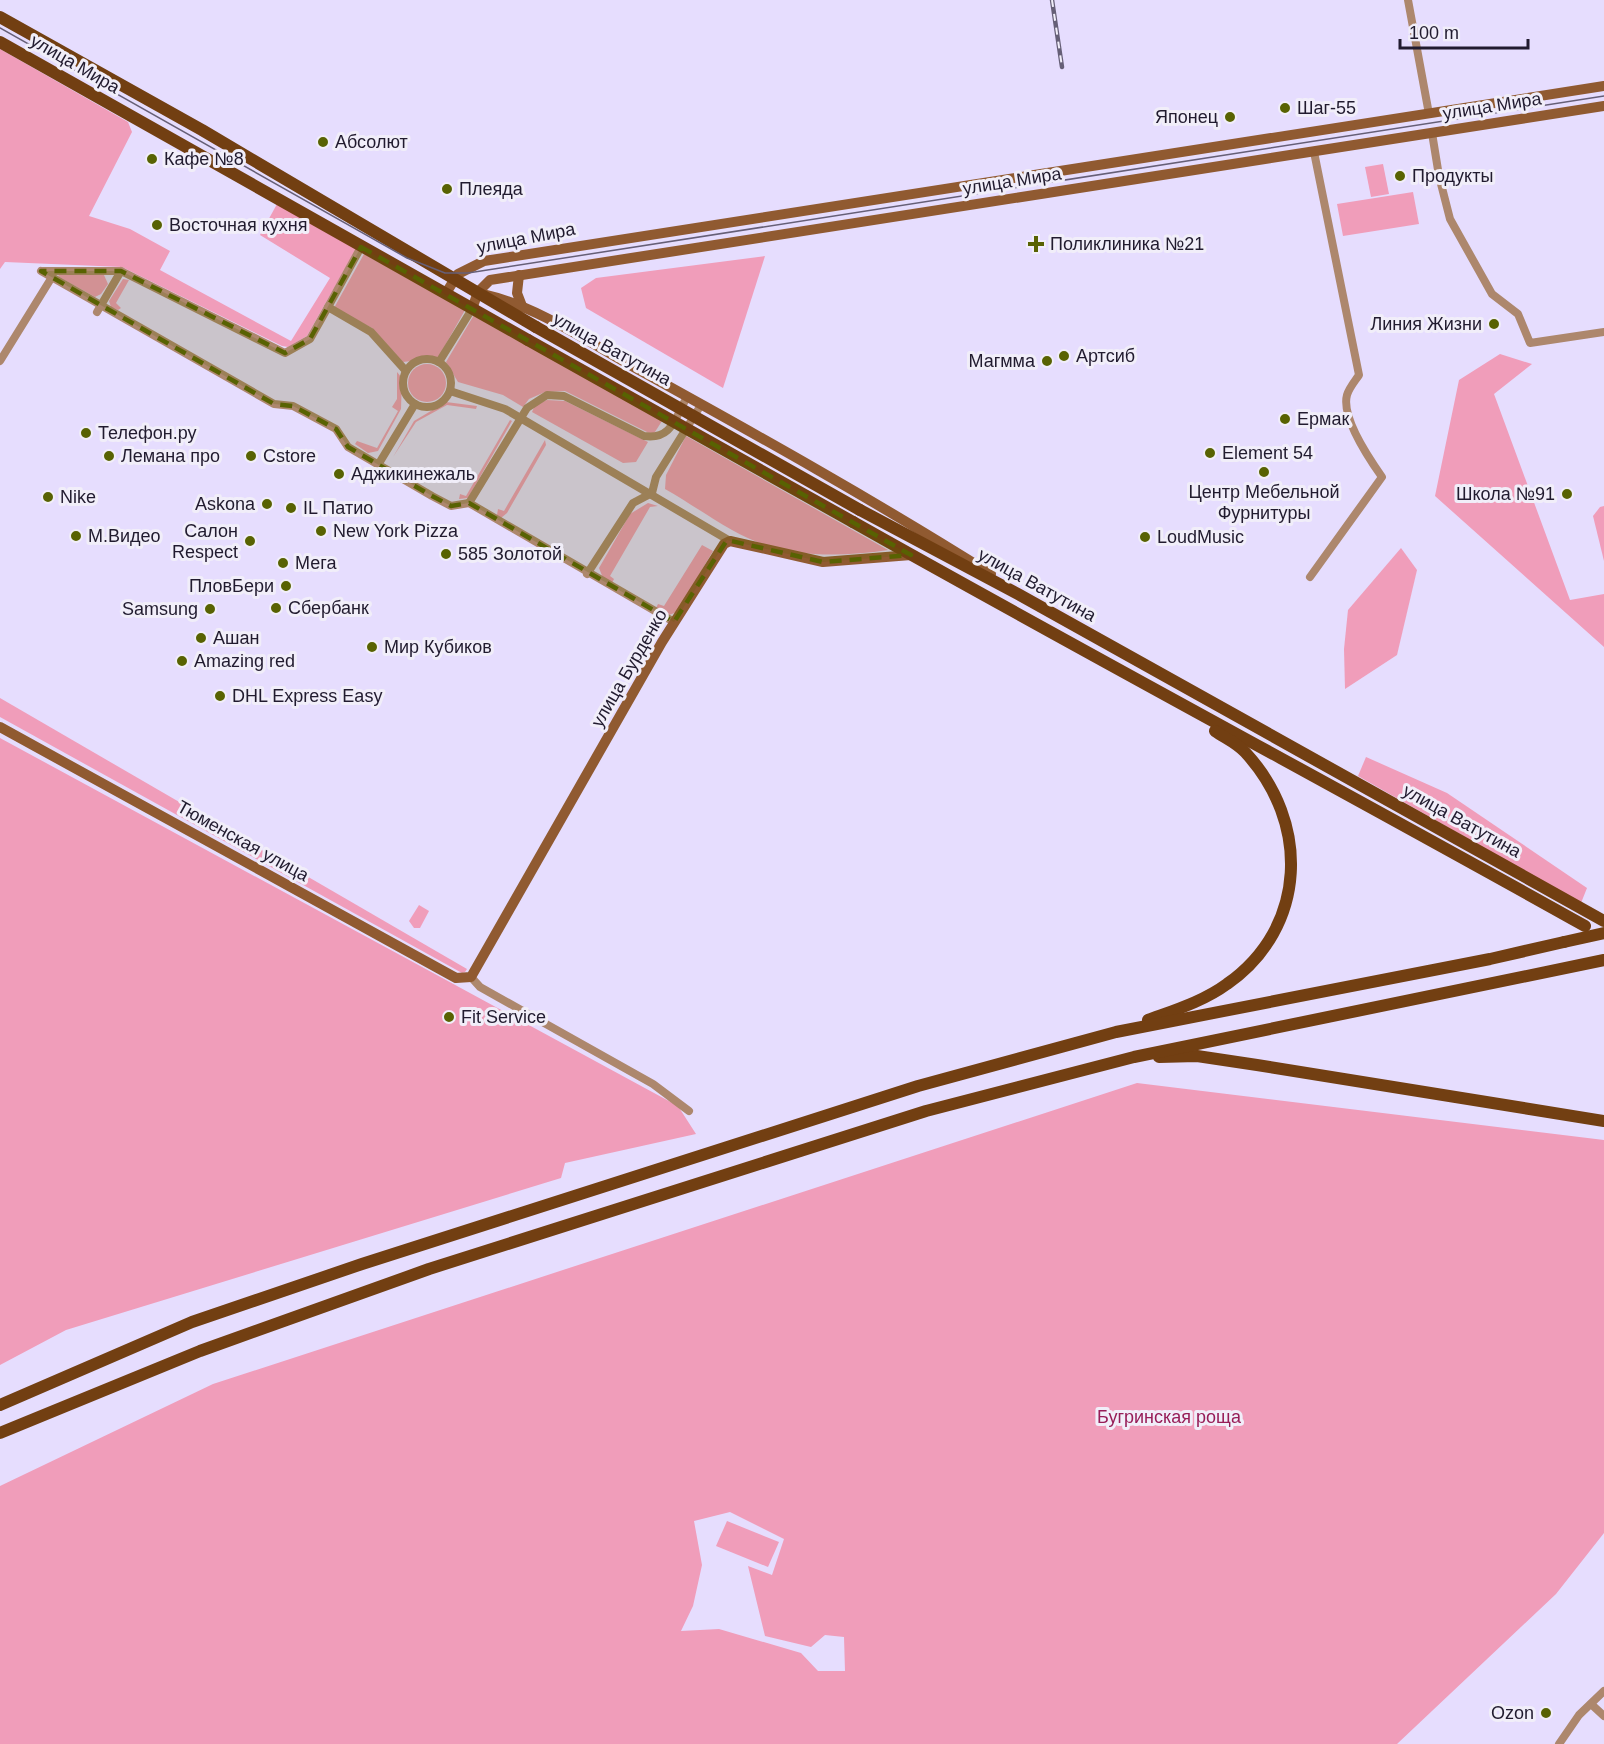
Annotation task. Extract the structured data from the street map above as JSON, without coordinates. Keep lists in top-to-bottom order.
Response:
{
  "streets": {
    "main road": ["улица Мира", "улица Ватутина"],
    "street": ["улица Бурденко", "Тюменская улица"]
  },
  "crossings": [
    ["улица Мира", "улица Ватутина"],
    ["улица Бурденко", "Тюменская улица"]
  ],
  "parks": ["Бугринская роща"],
  "places": {
    "other": [
      "Шаг-55",
      "Японец",
      "Абсолют",
      "Кафе №8",
      "Продукты",
      "Плеяда",
      "Восточная кухня",
      "Линия Жизни",
      "Артсиб",
      "Магмма",
      "Ермак",
      "Телефон.ру",
      "Element 54",
      "Лемана про",
      "Cstore",
      "Центр Мебельной Фурнитуры",
      "Аджикинежаль",
      "Школа №91",
      "Nike",
      "Askona",
      "IL Патио",
      "New York Pizza",
      "М.Видео",
      "LoudMusic",
      "Салон Respect",
      "585 Золотой",
      "Мега",
      "ПловБери",
      "Сбербанк",
      "Samsung",
      "Ашан",
      "Мир Кубиков",
      "Amazing red",
      "DHL Express Easy",
      "Fit Service",
      "Ozon"
    ],
    "health": ["Поликлиника №21"]
  },
  "scale_bar": "100 m"
}
